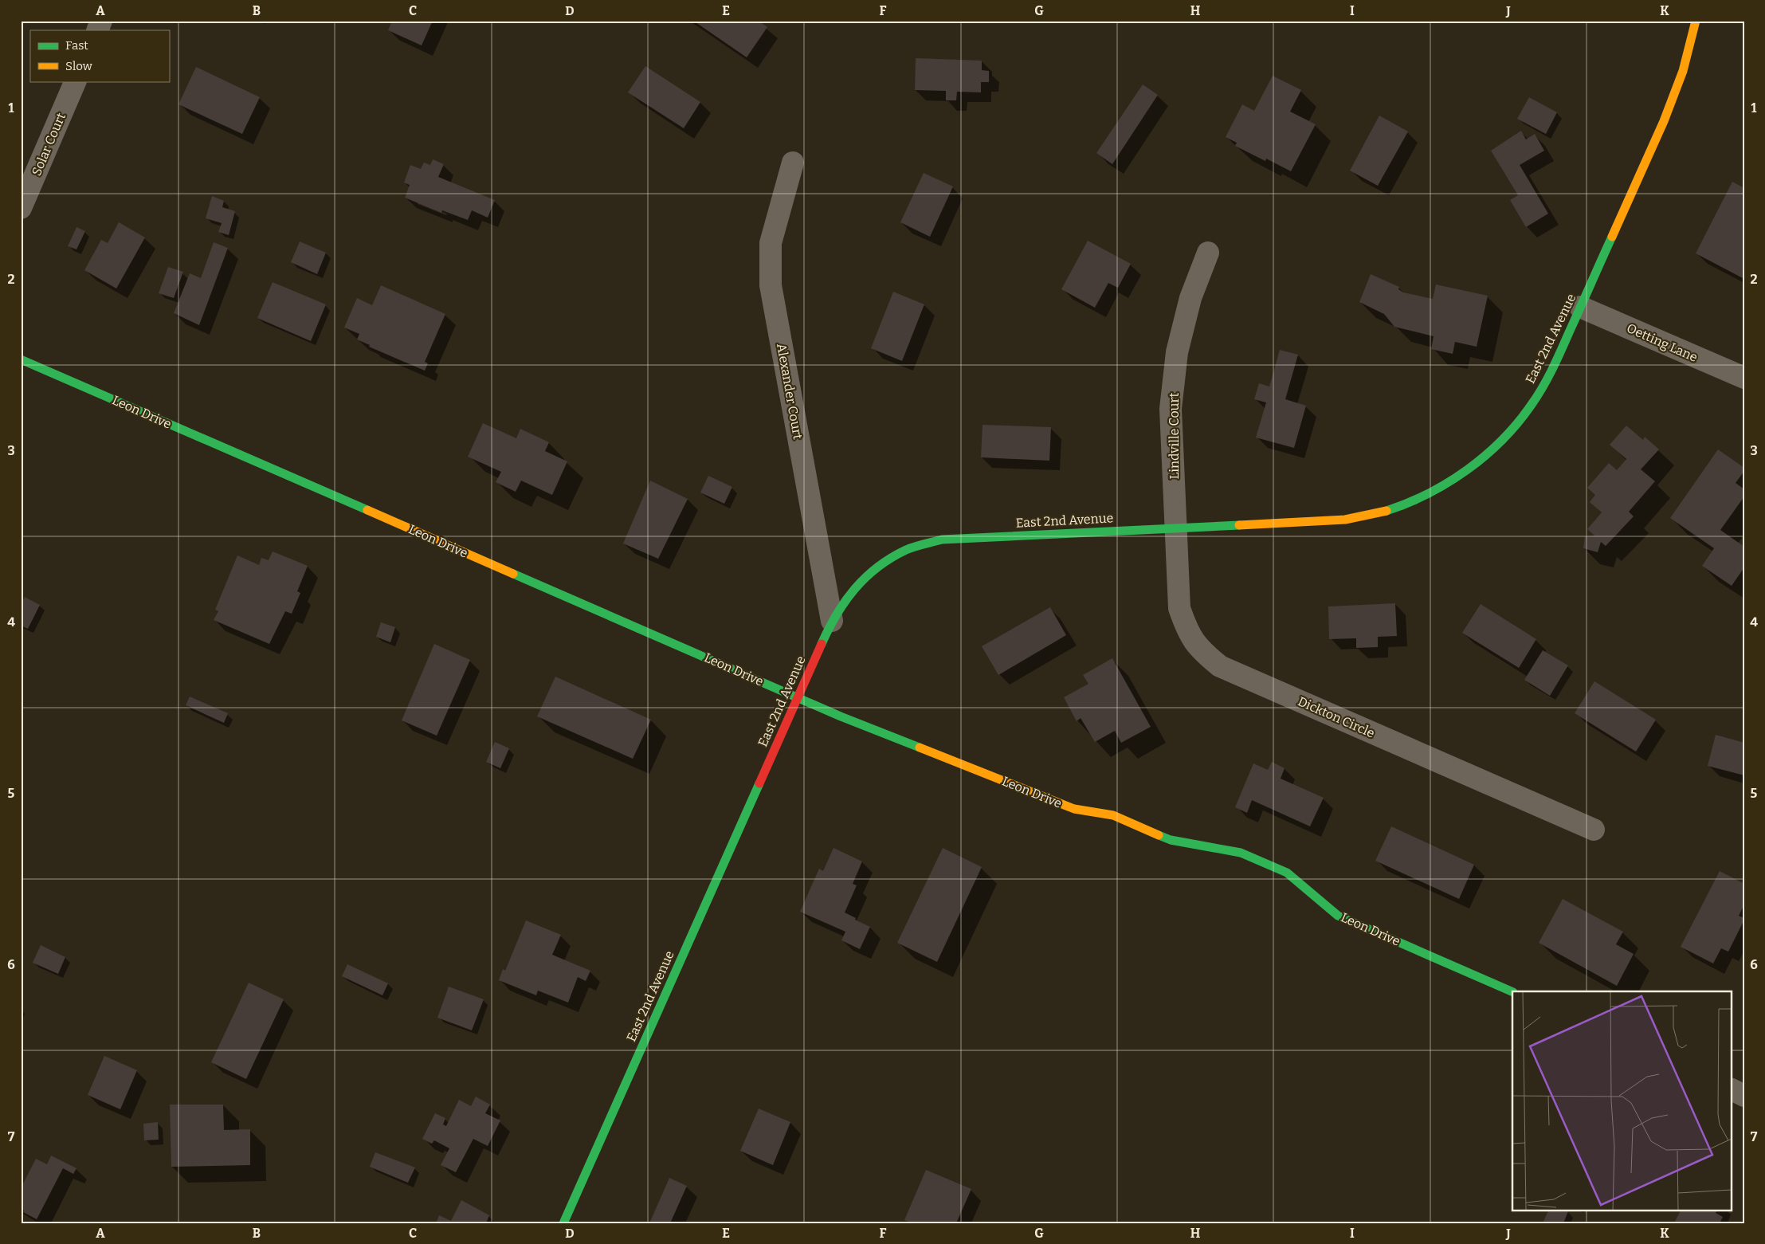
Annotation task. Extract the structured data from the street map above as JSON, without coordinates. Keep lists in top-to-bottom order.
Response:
{
  "streets": {
    "street": [
      "Solar Court",
      "East 2nd Avenue",
      "Oetting Lane",
      "Alexander Court",
      "Leon Drive",
      "Lindville Court",
      "Dickton Circle"
    ]
  },
  "crossings": [
    ["East 2nd Avenue", "Oetting Lane"],
    ["East 2nd Avenue", "Alexander Court"],
    ["East 2nd Avenue", "Leon Drive"],
    ["East 2nd Avenue", "Lindville Court"],
    ["East 2nd Avenue", "Dickton Circle"],
    ["Lindville Court", "Dickton Circle"]
  ],
  "legend": ["Fast", "Slow"],
  "grid": {
    "columns": [
      "A",
      "B",
      "C",
      "D",
      "E",
      "F",
      "G",
      "H",
      "I",
      "J",
      "K"
    ],
    "rows": [
      "1",
      "2",
      "3",
      "4",
      "5",
      "6",
      "7"
    ]
  }
}
